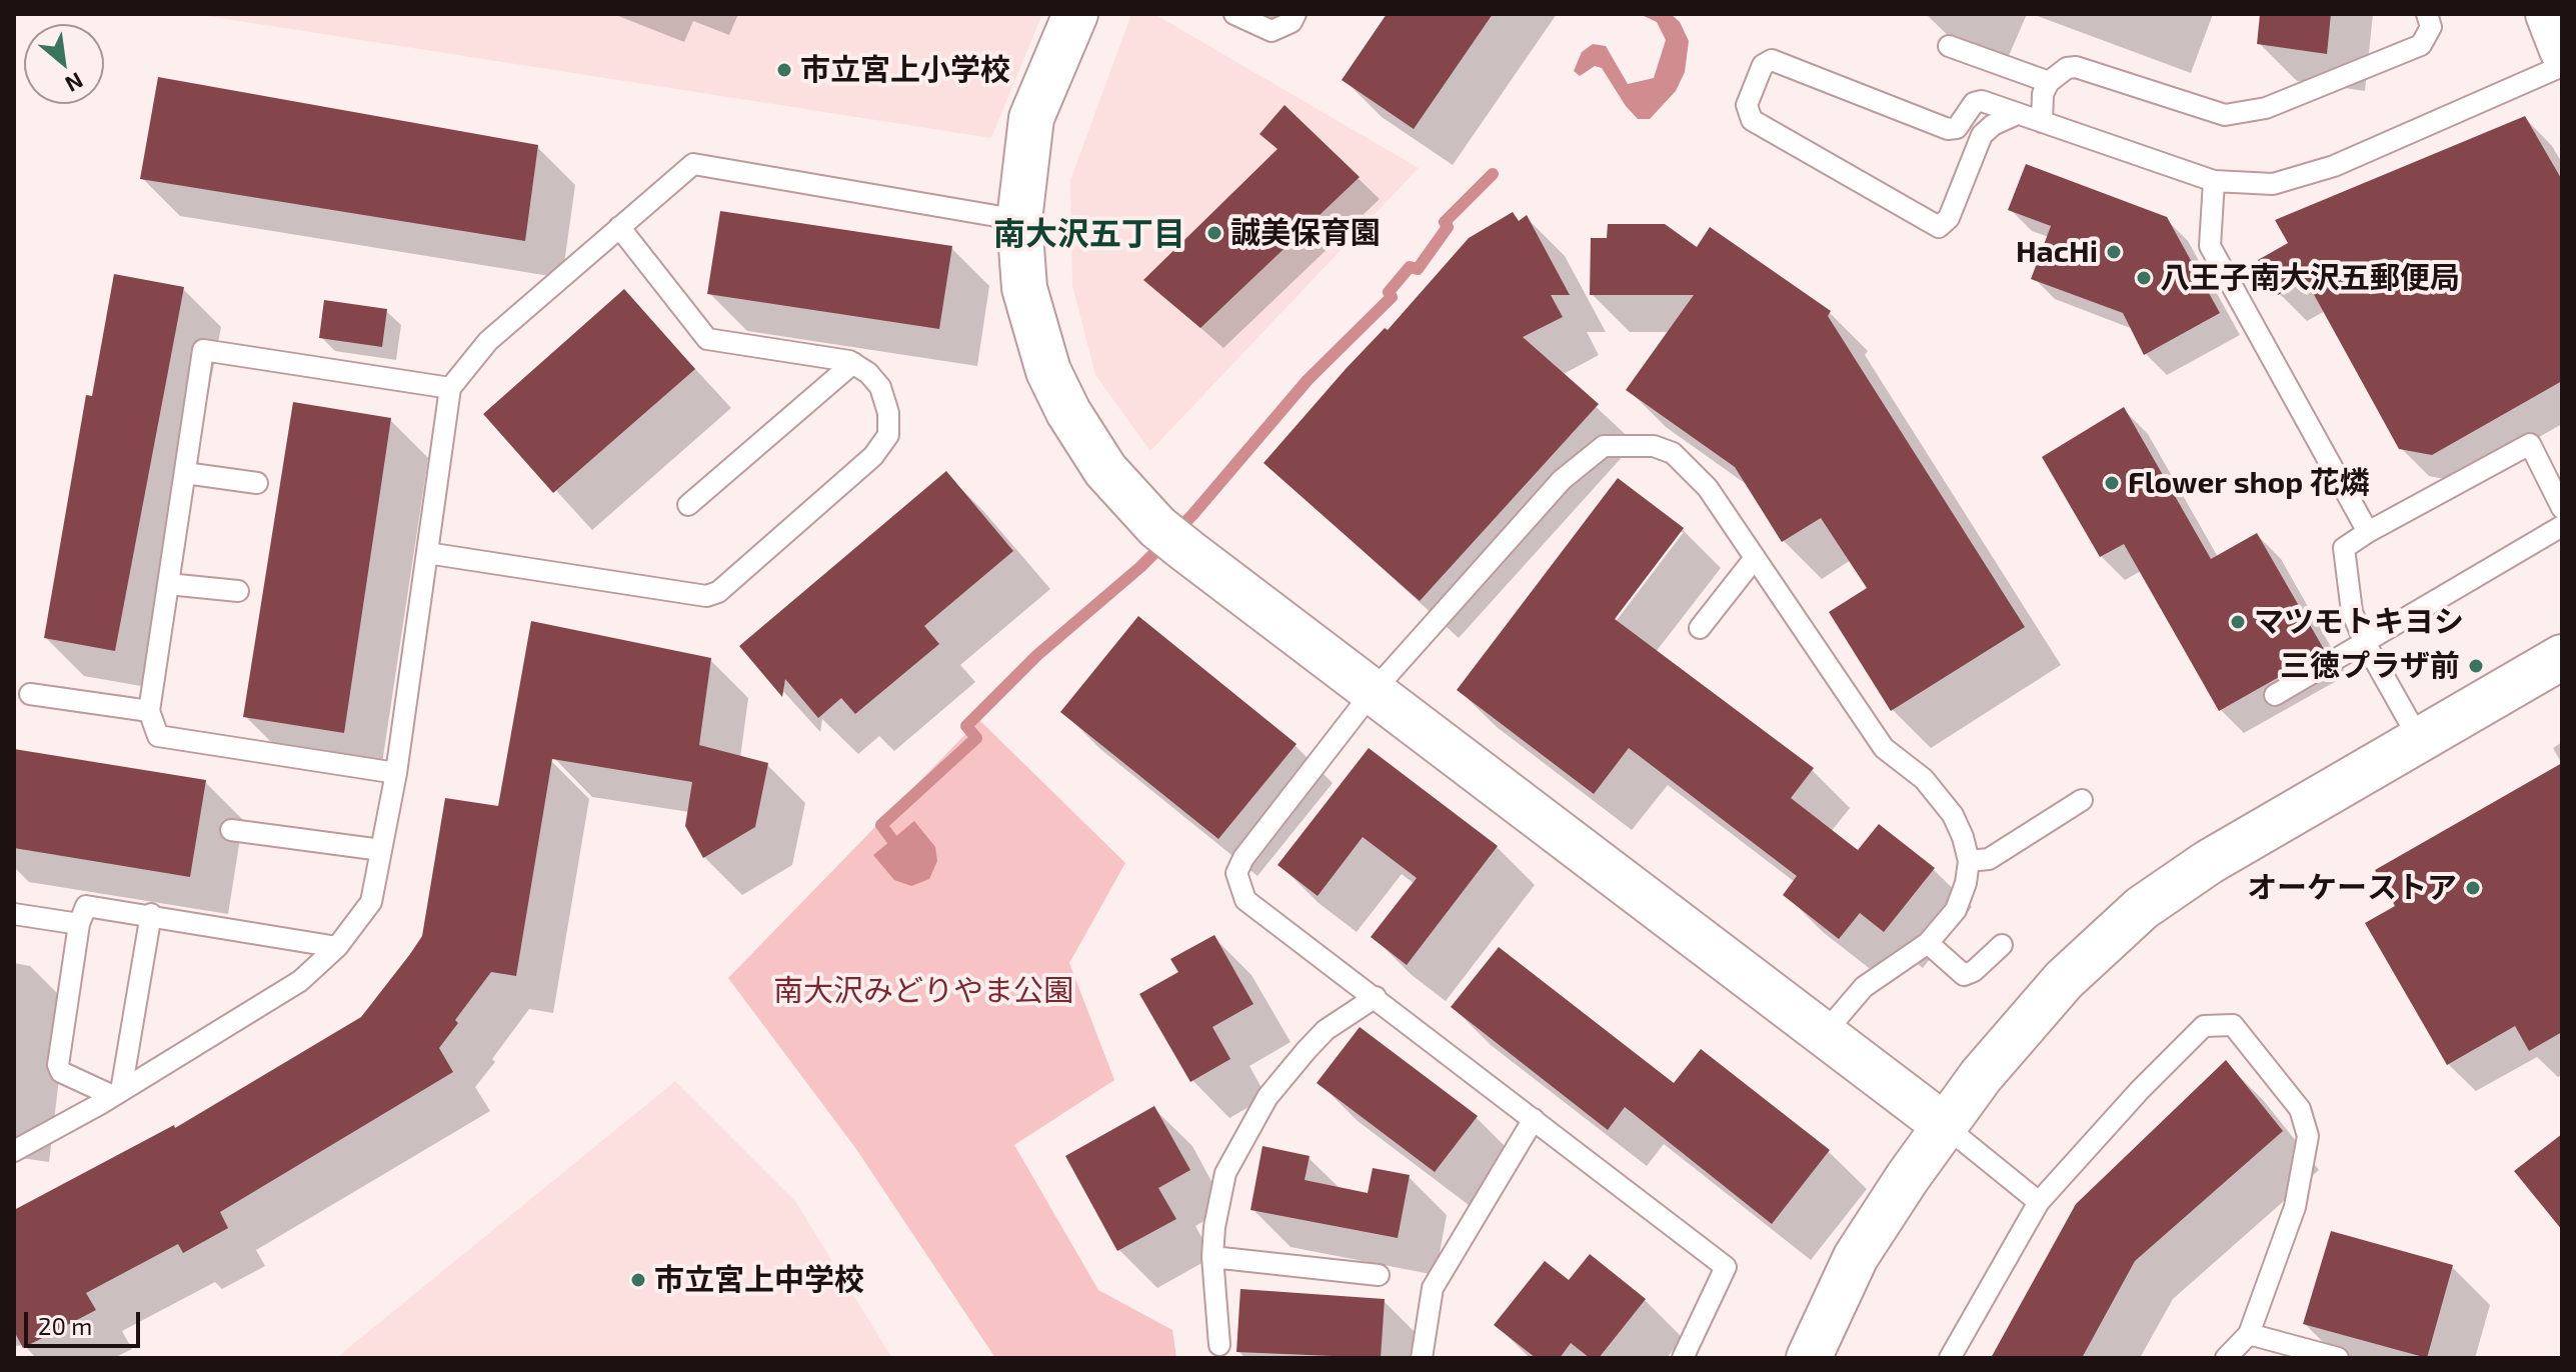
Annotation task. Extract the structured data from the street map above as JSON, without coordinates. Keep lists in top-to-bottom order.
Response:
{
  "districts": ["南大沢五丁目"],
  "parks": ["南大沢みどりやま公園"],
  "places": [
    "市立宮上小学校",
    "誠美保育園",
    "HacHi",
    "八王子南大沢五郵便局",
    "Flower shop 花燐",
    "マツモトキヨシ",
    "三徳プラザ前",
    "オーケーストア",
    "市立宮上中学校"
  ],
  "scale_bar": "20 m",
  "north": "bottom right"
}
